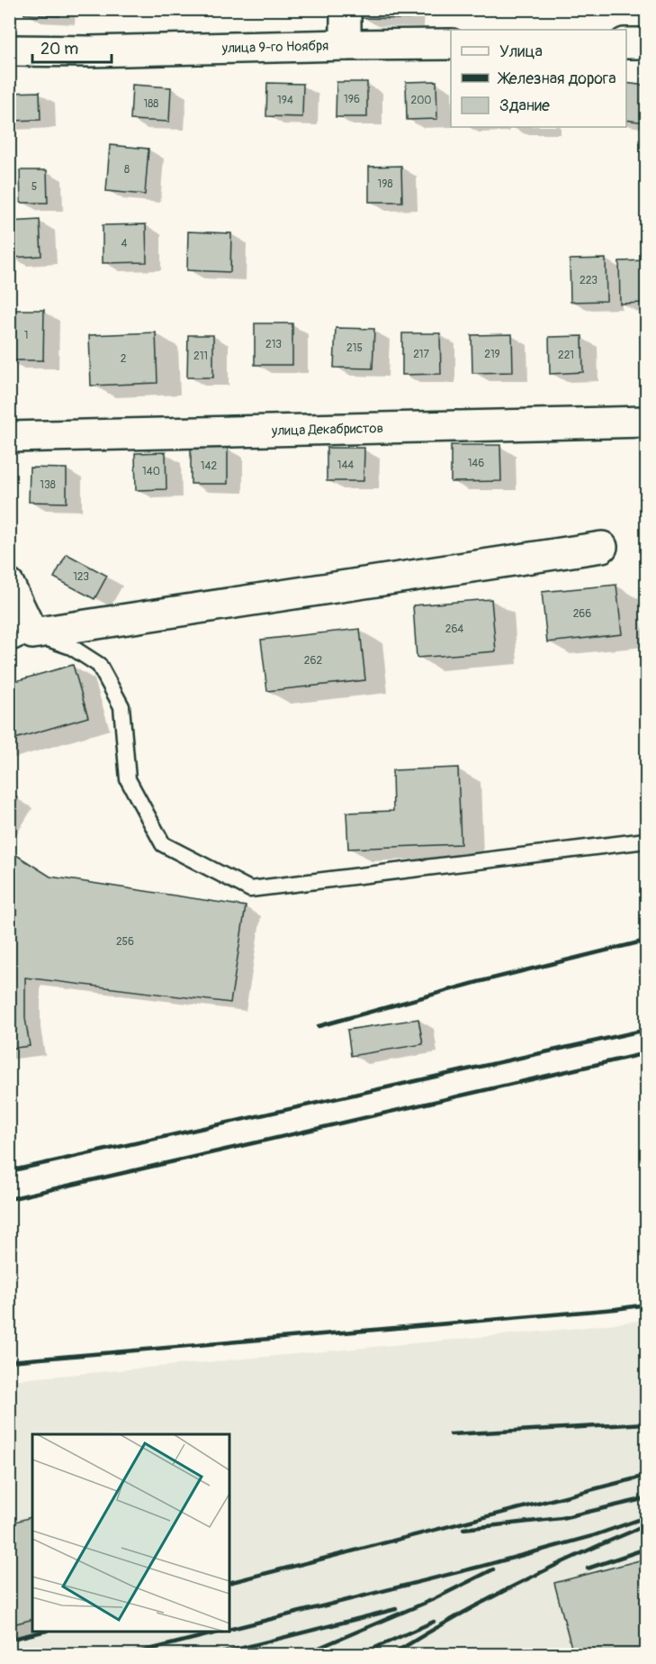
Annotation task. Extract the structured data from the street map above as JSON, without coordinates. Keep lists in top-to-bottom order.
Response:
{
  "streets": {
    "street": ["улица 9-го Ноября", "улица Декабристов"]
  },
  "house_numbers": [
    "196",
    "194",
    "200",
    "188",
    "8",
    "198",
    "5",
    "4",
    "223",
    "1",
    "213",
    "215",
    "217",
    "219",
    "221",
    "211",
    "2",
    "146",
    "144",
    "142",
    "140",
    "138",
    "123",
    "266",
    "264",
    "262",
    "256"
  ],
  "legend": ["Улица", "Железная дорога", "Здание"],
  "scale_bar": "20 m"
}
